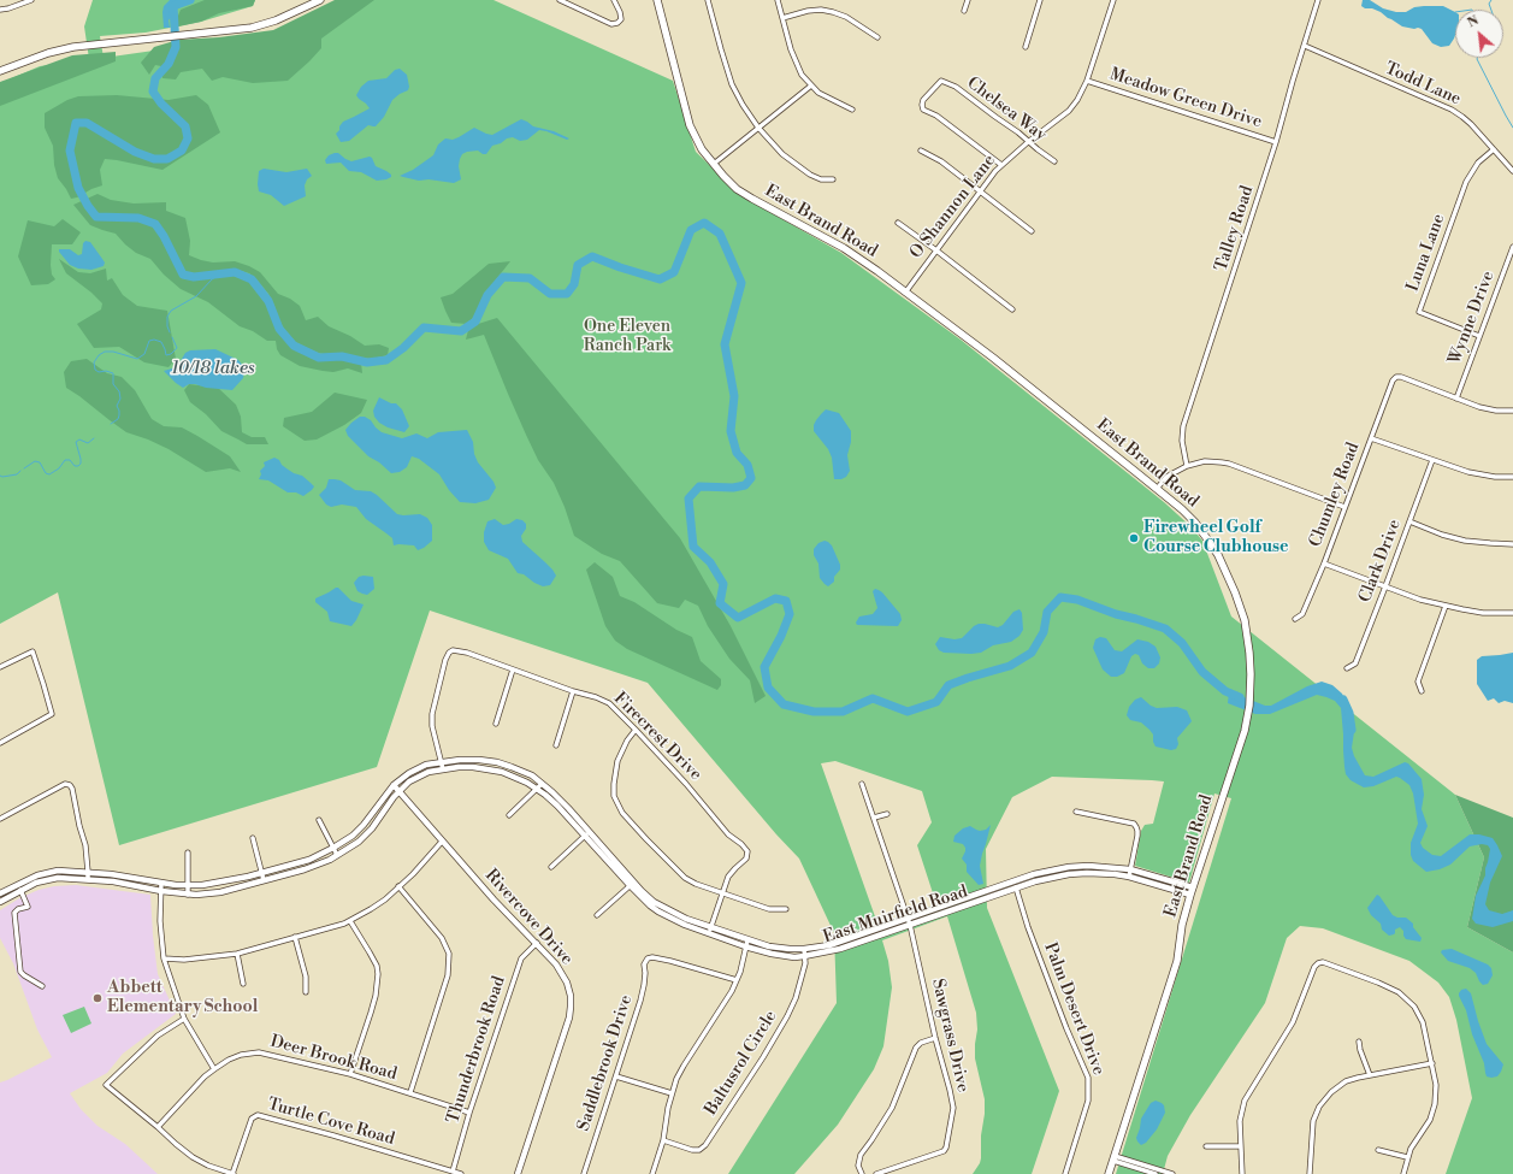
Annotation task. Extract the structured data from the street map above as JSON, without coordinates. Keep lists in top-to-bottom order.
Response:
{
  "streets": {
    "main road": ["East Brand Road"],
    "street": [
      "Todd Lane",
      "Meadow Green Drive",
      "Chelsea Way",
      "O Shannon Lane",
      "Talley Road",
      "Luna Lane",
      "Wynne Drive",
      "Chumley Road",
      "Clark Drive",
      "Firecrest Drive",
      "East Muirfield Road",
      "Rivercove Drive",
      "Palm Desert Drive",
      "Sawgrass Drive",
      "Thunderbrook Road",
      "Deer Brook Road",
      "Saddlebrook Drive",
      "Baltusrol Circle",
      "Turtle Cove Road"
    ]
  },
  "crossings": [
    ["Todd Lane", "Talley Road"],
    ["Todd Lane", "Luna Lane"],
    ["Meadow Green Drive", "O Shannon Lane"],
    ["Meadow Green Drive", "Talley Road"],
    ["Chelsea Way", "O Shannon Lane"],
    ["O Shannon Lane", "East Brand Road"],
    ["East Brand Road", "East Muirfield Road"],
    ["Luna Lane", "Wynne Drive"],
    ["Wynne Drive", "Chumley Road"],
    ["East Muirfield Road", "Palm Desert Drive"],
    ["East Muirfield Road", "Sawgrass Drive"],
    ["East Muirfield Road", "Baltusrol Circle"],
    ["Rivercove Drive", "Thunderbrook Road"],
    ["Thunderbrook Road", "Deer Brook Road"],
    ["Thunderbrook Road", "Turtle Cove Road"]
  ],
  "water": ["10/18 lakes"],
  "parks": ["One Eleven Ranch Park"],
  "places": ["Firewheel Golf Course Clubhouse", "Abbett Elementary School"],
  "north": "top left"
}
